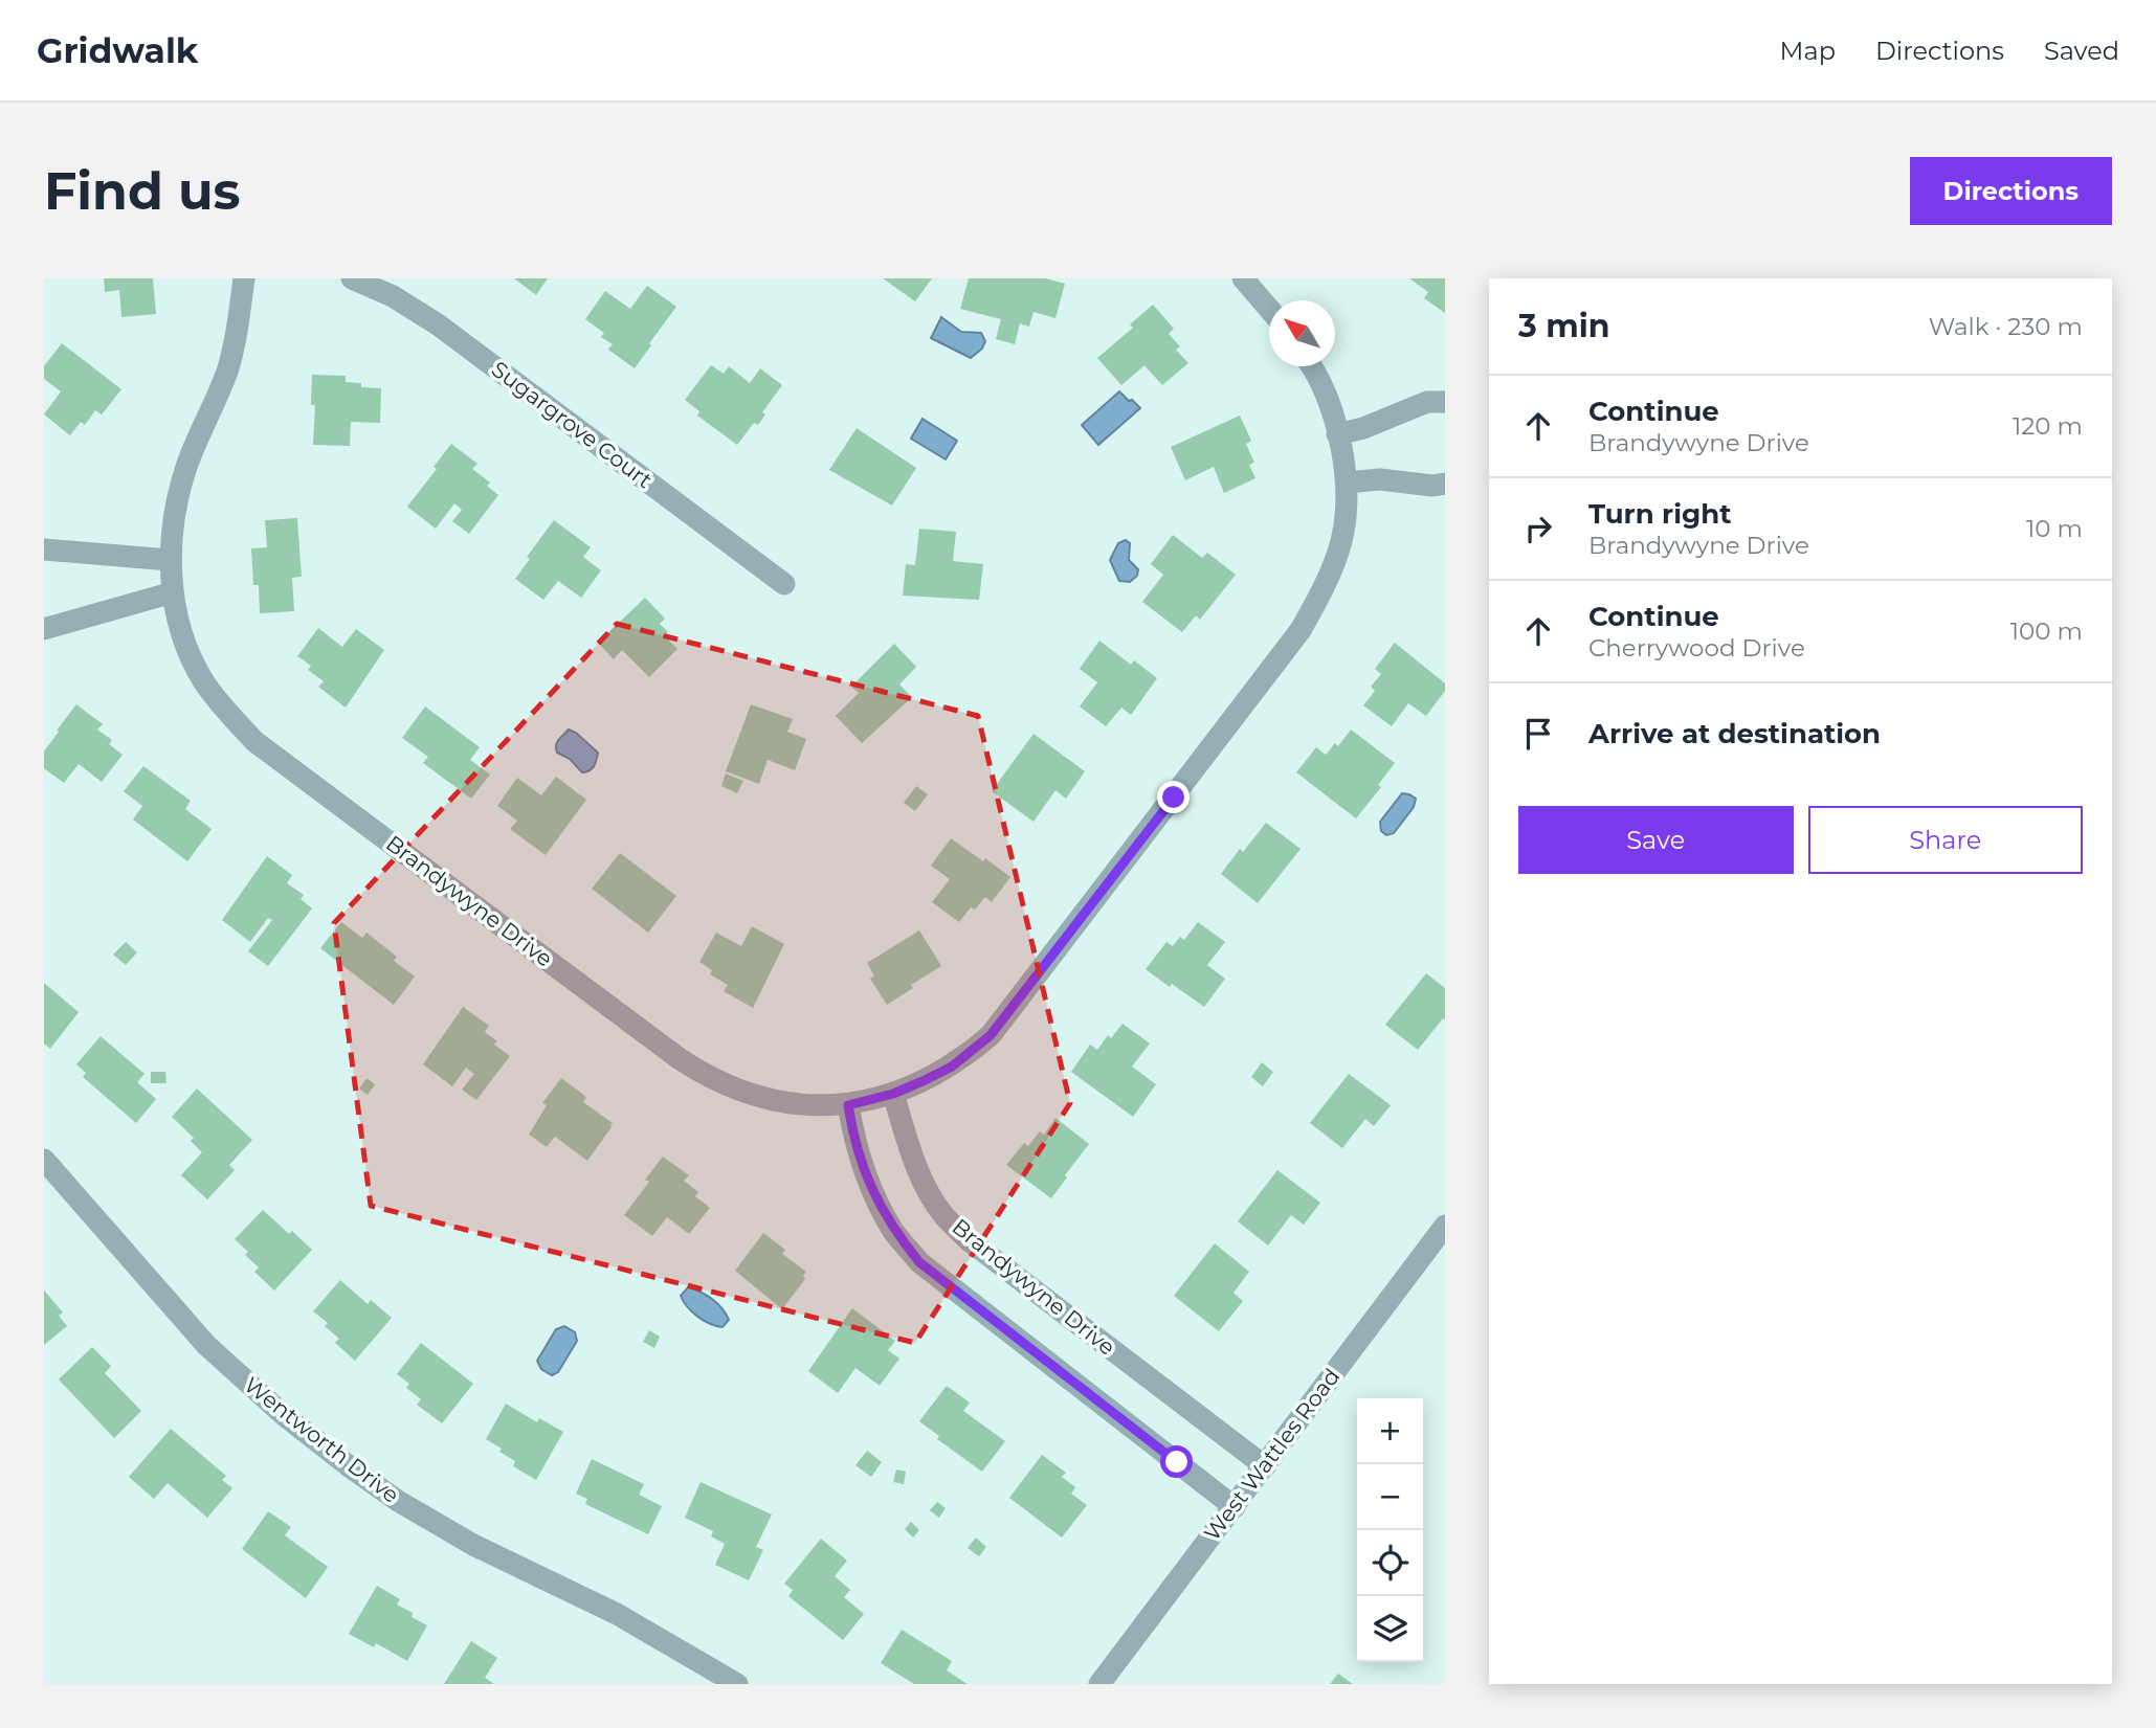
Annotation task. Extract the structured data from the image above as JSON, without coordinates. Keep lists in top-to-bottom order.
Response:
{
  "streets": {
    "street": [
      "Sugargrove Court",
      "Brandywyne Drive",
      "Wentworth Drive",
      "West Wattles Road"
    ]
  },
  "crossings": [
    ["Brandywyne Drive", "West Wattles Road"]
  ],
  "north": "top left",
  "page": {
    "header": "Gridwalk",
    "nav": ["Map", "Directions", "Saved"],
    "buttons": [
      "Directions",
      ["Save", "Share"]
    ],
    "title": "Find us",
    "heading": ["3 min", "Walk · 230 m"],
    "list": [
      ["Continue", "Brandywyne Drive", "120 m"],
      ["Turn right", "Brandywyne Drive", "10 m"],
      ["Continue", "Cherrywood Drive", "100 m"],
      "Arrive at destination"
    ],
    "map_buttons": ["+", "−"]
  }
}
